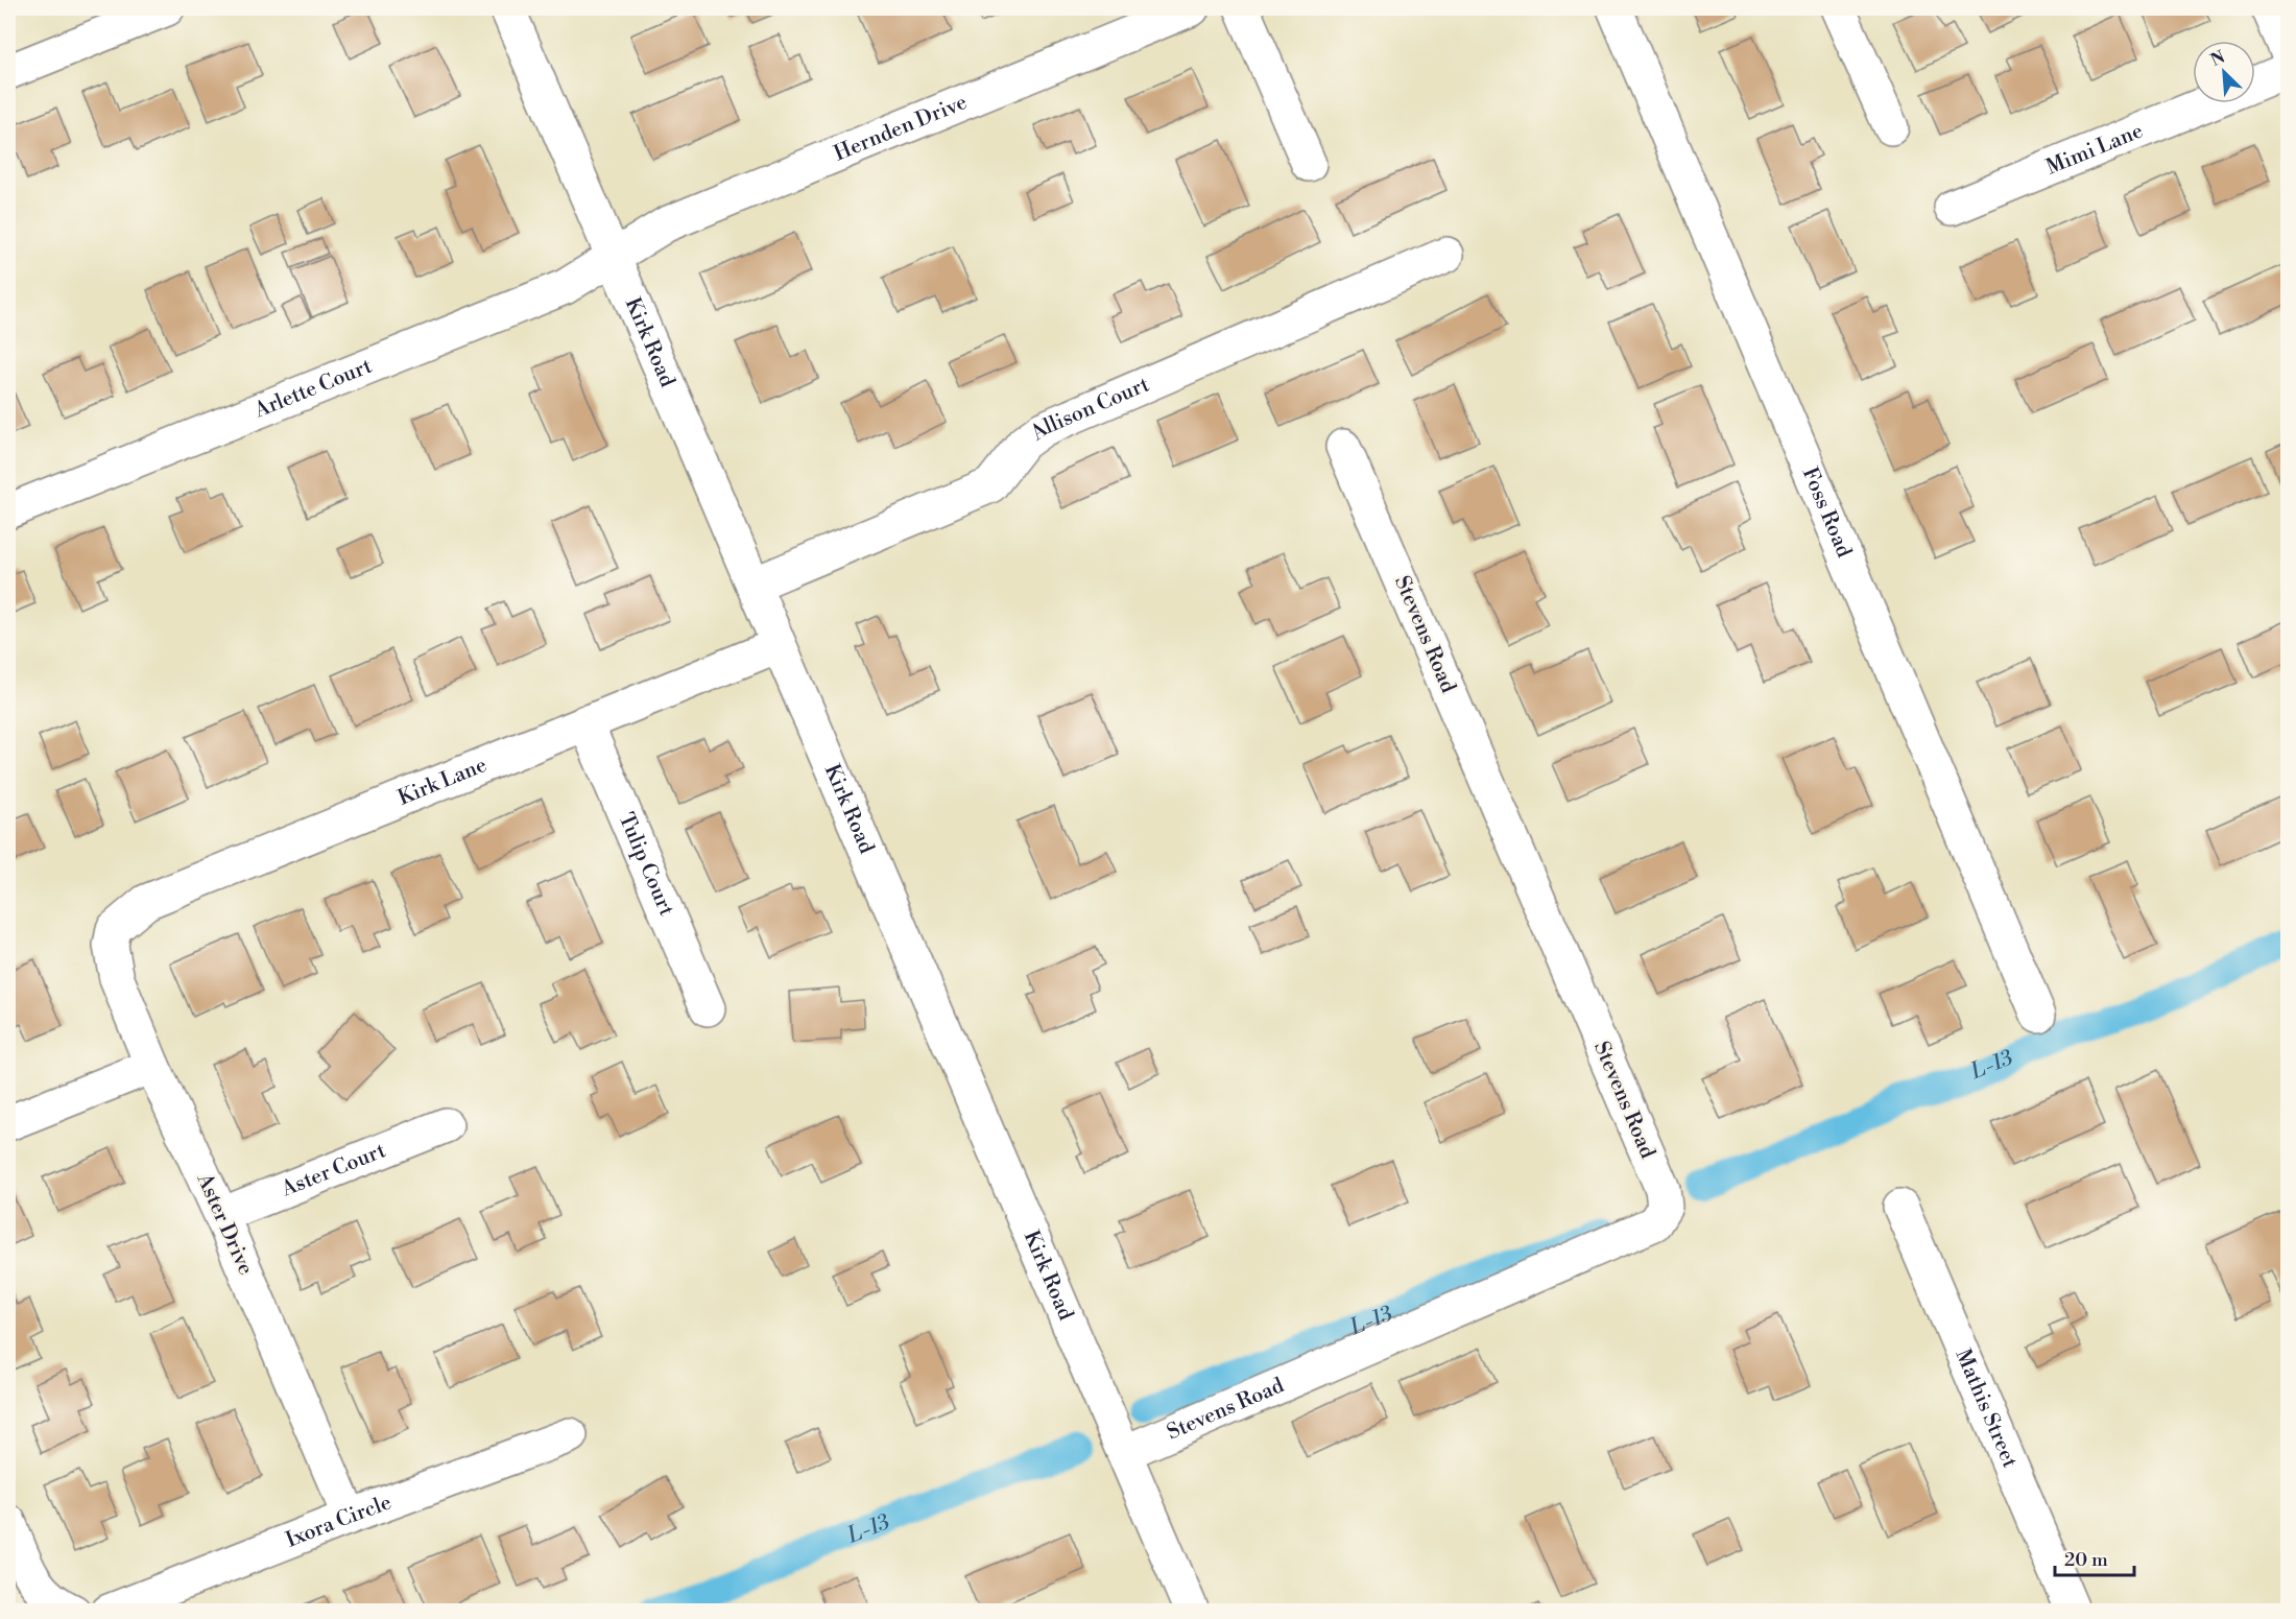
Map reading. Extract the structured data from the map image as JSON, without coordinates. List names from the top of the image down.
{
  "streets": {
    "street": [
      "Hernden Drive",
      "Mimi Lane",
      "Kirk Road",
      "Arlette Court",
      "Allison Court",
      "Foss Road",
      "Stevens Road",
      "Kirk Lane",
      "Tulip Court",
      "Aster Court",
      "Aster Drive",
      "Mathis Street",
      "Ixora Circle"
    ]
  },
  "crossings": [
    ["Hernden Drive", "Kirk Road"],
    ["Hernden Drive", "Arlette Court"],
    ["Kirk Road", "Arlette Court"],
    ["Kirk Road", "Allison Court"],
    ["Kirk Road", "Stevens Road"],
    ["Kirk Road", "Kirk Lane"],
    ["Kirk Lane", "Tulip Court"],
    ["Kirk Lane", "Aster Drive"],
    ["Aster Court", "Aster Drive"],
    ["Aster Drive", "Ixora Circle"]
  ],
  "water": ["L-13"],
  "scale_bar": "20 m",
  "north": "top left"
}
